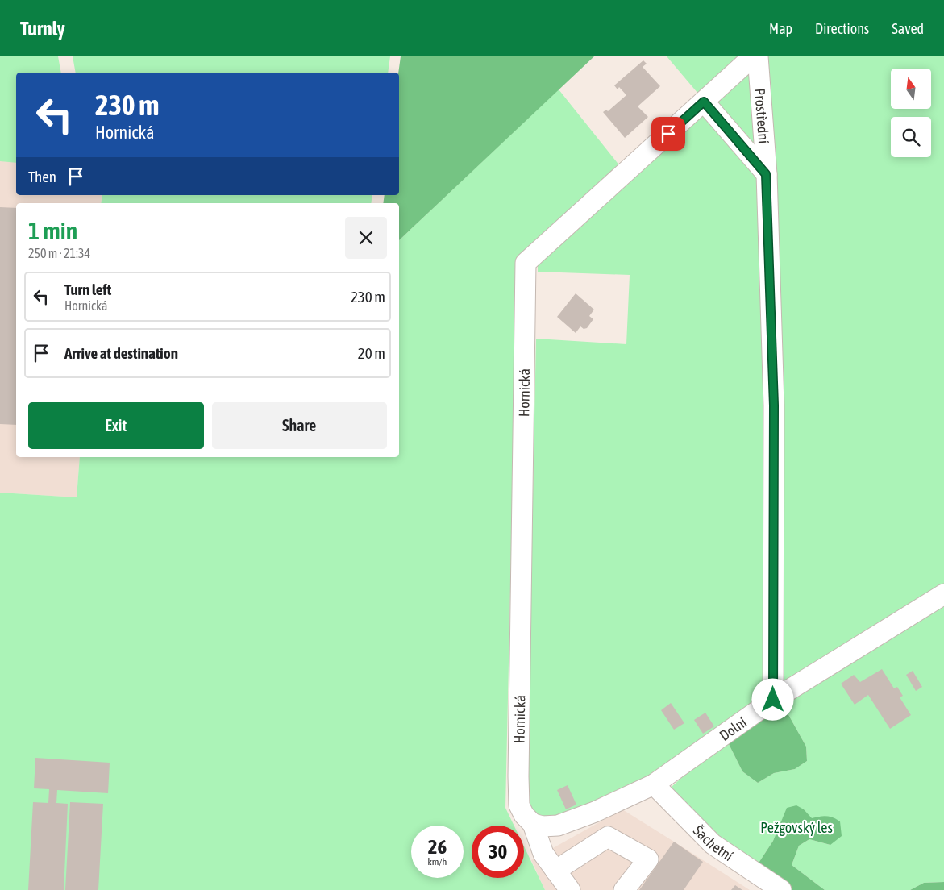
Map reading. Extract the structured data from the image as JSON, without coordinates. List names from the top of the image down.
{
  "streets": {
    "street": [
      "Prostřední",
      "Hornická",
      "Dolní",
      "Šachetní"
    ]
  },
  "crossings": [
    ["Prostřední", "Hornická"],
    ["Prostřední", "Dolní"],
    ["Hornická", "Dolní"],
    ["Dolní", "Šachetní"]
  ],
  "parks": ["Pežgovský les"],
  "north": "top",
  "page": {
    "header": "Turnly",
    "nav": ["Map", "Directions", "Saved"],
    "turn": ["230 m", "Hornická"],
    "then": "Then",
    "heading": ["1 min", "250 m · 21:34"],
    "list": [
      {
        "name": "Turn left",
        "note": "Hornická",
        "value": "230 m"
      },
      {
        "name": "Arrive at destination",
        "value": "20 m"
      }
    ],
    "buttons": ["Exit", "Share"],
    "speed": "26 km/h",
    "limit": "30"
  }
}
